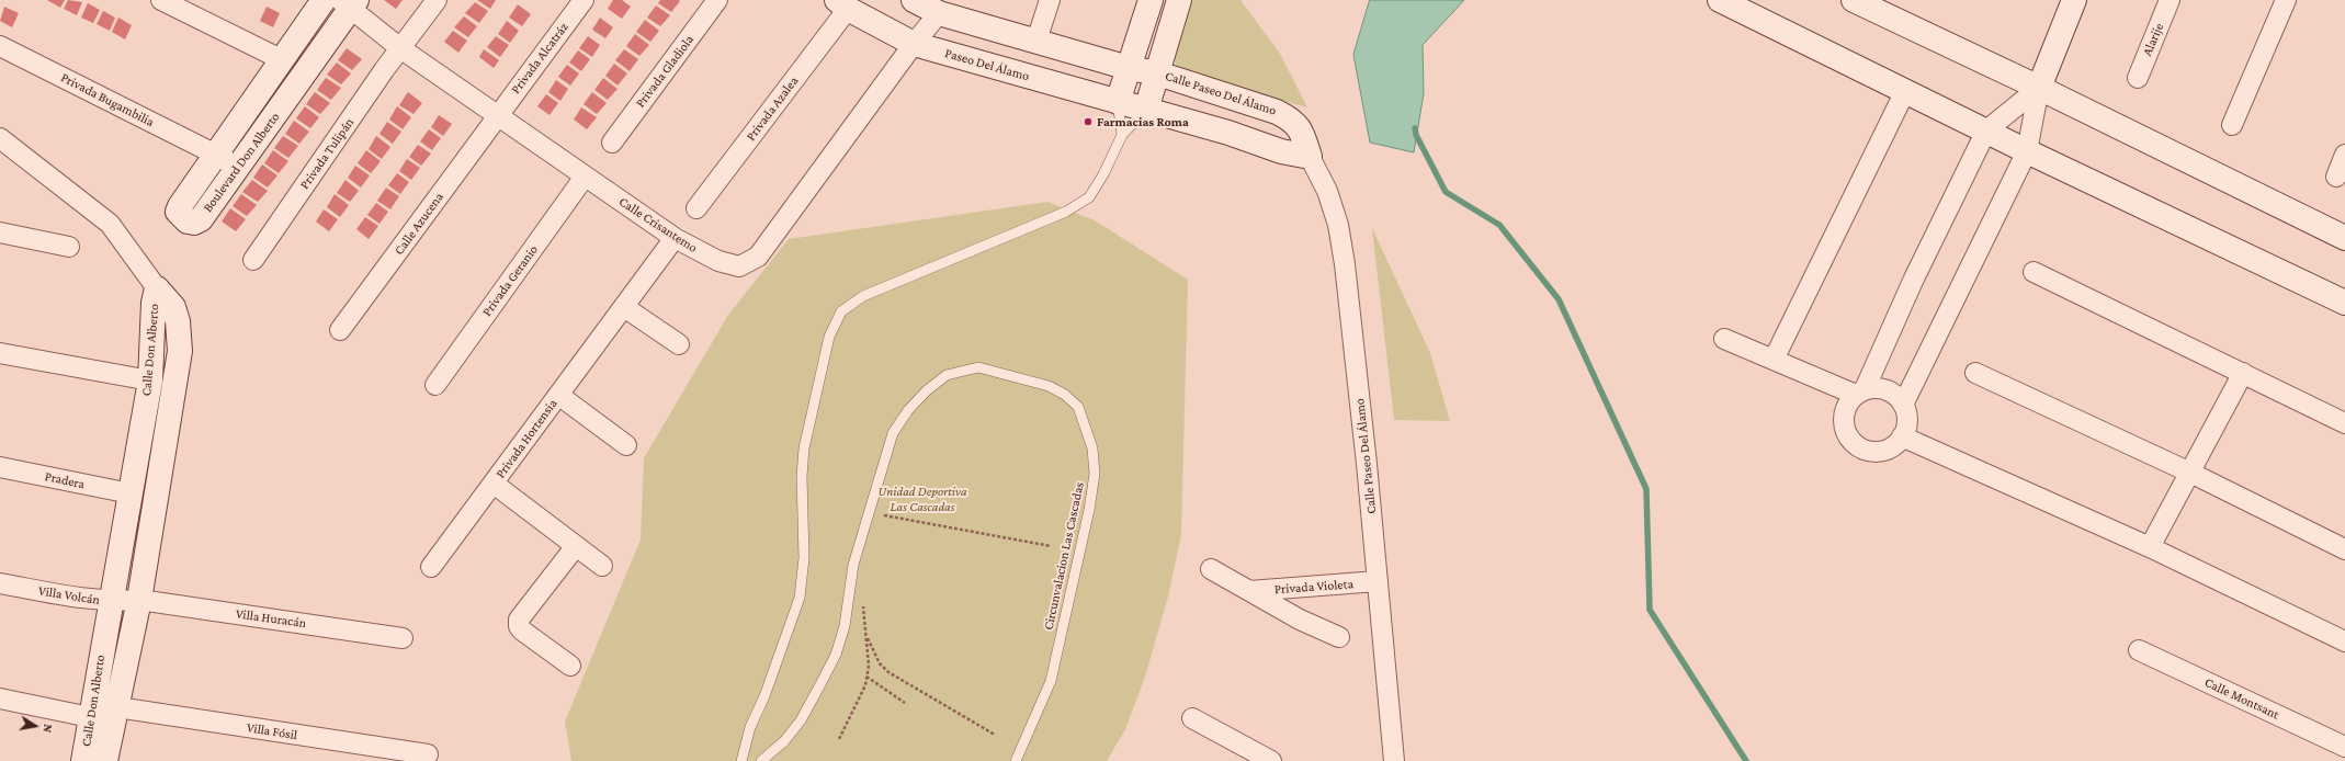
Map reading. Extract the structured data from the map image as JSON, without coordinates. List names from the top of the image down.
{
  "streets": {
    "street": [
      "Alarije",
      "Privada Alcatráz",
      "Paseo Del Álamo",
      "Privada Gladiola",
      "Calle Paseo Del Álamo",
      "Privada Bugambilia",
      "Privada Azalea",
      "Privada Tulipán",
      "Boulevard Don Alberto",
      "Calle Azucena",
      "Calle Crisantemo",
      "Privada Geranio",
      "Calle Don Alberto",
      "Privada Hortensia",
      "Pradera",
      "Privada Violeta",
      "Villa Volcán",
      "Villa Huracán",
      "Calle Montsant",
      "Villa Fósil"
    ],
    "lane": ["Circunvalacion Las Cascadas"]
  },
  "crossings": [
    ["Privada Alcatráz", "Calle Azucena"],
    ["Privada Alcatráz", "Calle Crisantemo"],
    ["Paseo Del Álamo", "Privada Azalea"],
    ["Paseo Del Álamo", "Calle Crisantemo"],
    ["Calle Paseo Del Álamo", "Privada Violeta"],
    ["Privada Bugambilia", "Boulevard Don Alberto"],
    ["Privada Tulipán", "Calle Crisantemo"],
    ["Boulevard Don Alberto", "Calle Crisantemo"],
    ["Calle Azucena", "Calle Crisantemo"],
    ["Calle Crisantemo", "Privada Geranio"],
    ["Calle Crisantemo", "Privada Hortensia"],
    ["Calle Don Alberto", "Pradera"],
    ["Calle Don Alberto", "Villa Volcán"],
    ["Calle Don Alberto", "Villa Huracán"],
    ["Calle Don Alberto", "Villa Fósil"],
    ["Villa Volcán", "Villa Huracán"]
  ],
  "parks": ["Unidad Deportiva Las Cascadas"],
  "places": ["Farmacias Roma"],
  "north": "right"
}
